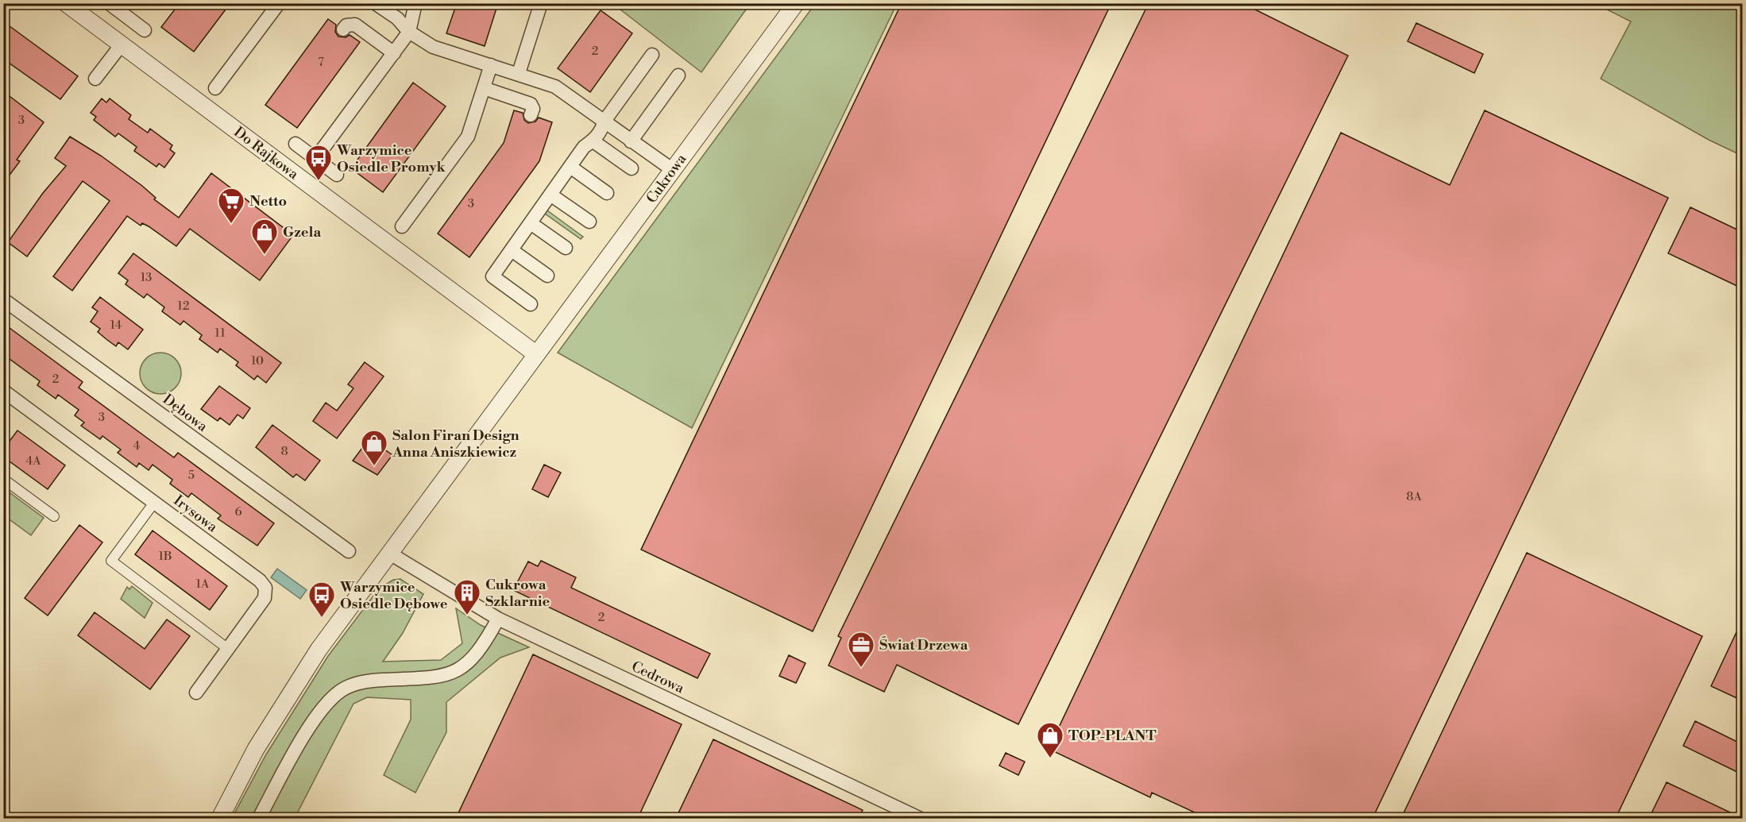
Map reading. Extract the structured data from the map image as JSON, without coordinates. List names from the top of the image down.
{
  "streets": {
    "street": [
      "Do Rajkowa",
      "Cukrowa",
      "Dębowa",
      "Irysowa",
      "Cedrowa"
    ]
  },
  "crossings": [
    ["Do Rajkowa", "Cukrowa"],
    ["Cukrowa", "Cedrowa"]
  ],
  "places": {
    "bus stop": ["Warzymice Osiedle Promyk", "Warzymice Osiedle Dębowe"],
    "supermarket": ["Netto"],
    "shop": ["Gzela", "Salon Firan Design Anna Aniszkiewicz", "TOP-PLANT"],
    "building": ["Cukrowa Szklarnie"],
    "office": ["Świat Drzewa"]
  },
  "house_numbers": [
    "2",
    "7",
    "3",
    "3",
    "13",
    "12",
    "14",
    "11",
    "10",
    "2",
    "3",
    "4",
    "8",
    "4A",
    "5",
    "8A",
    "6",
    "1B",
    "1A",
    "2"
  ]
}
